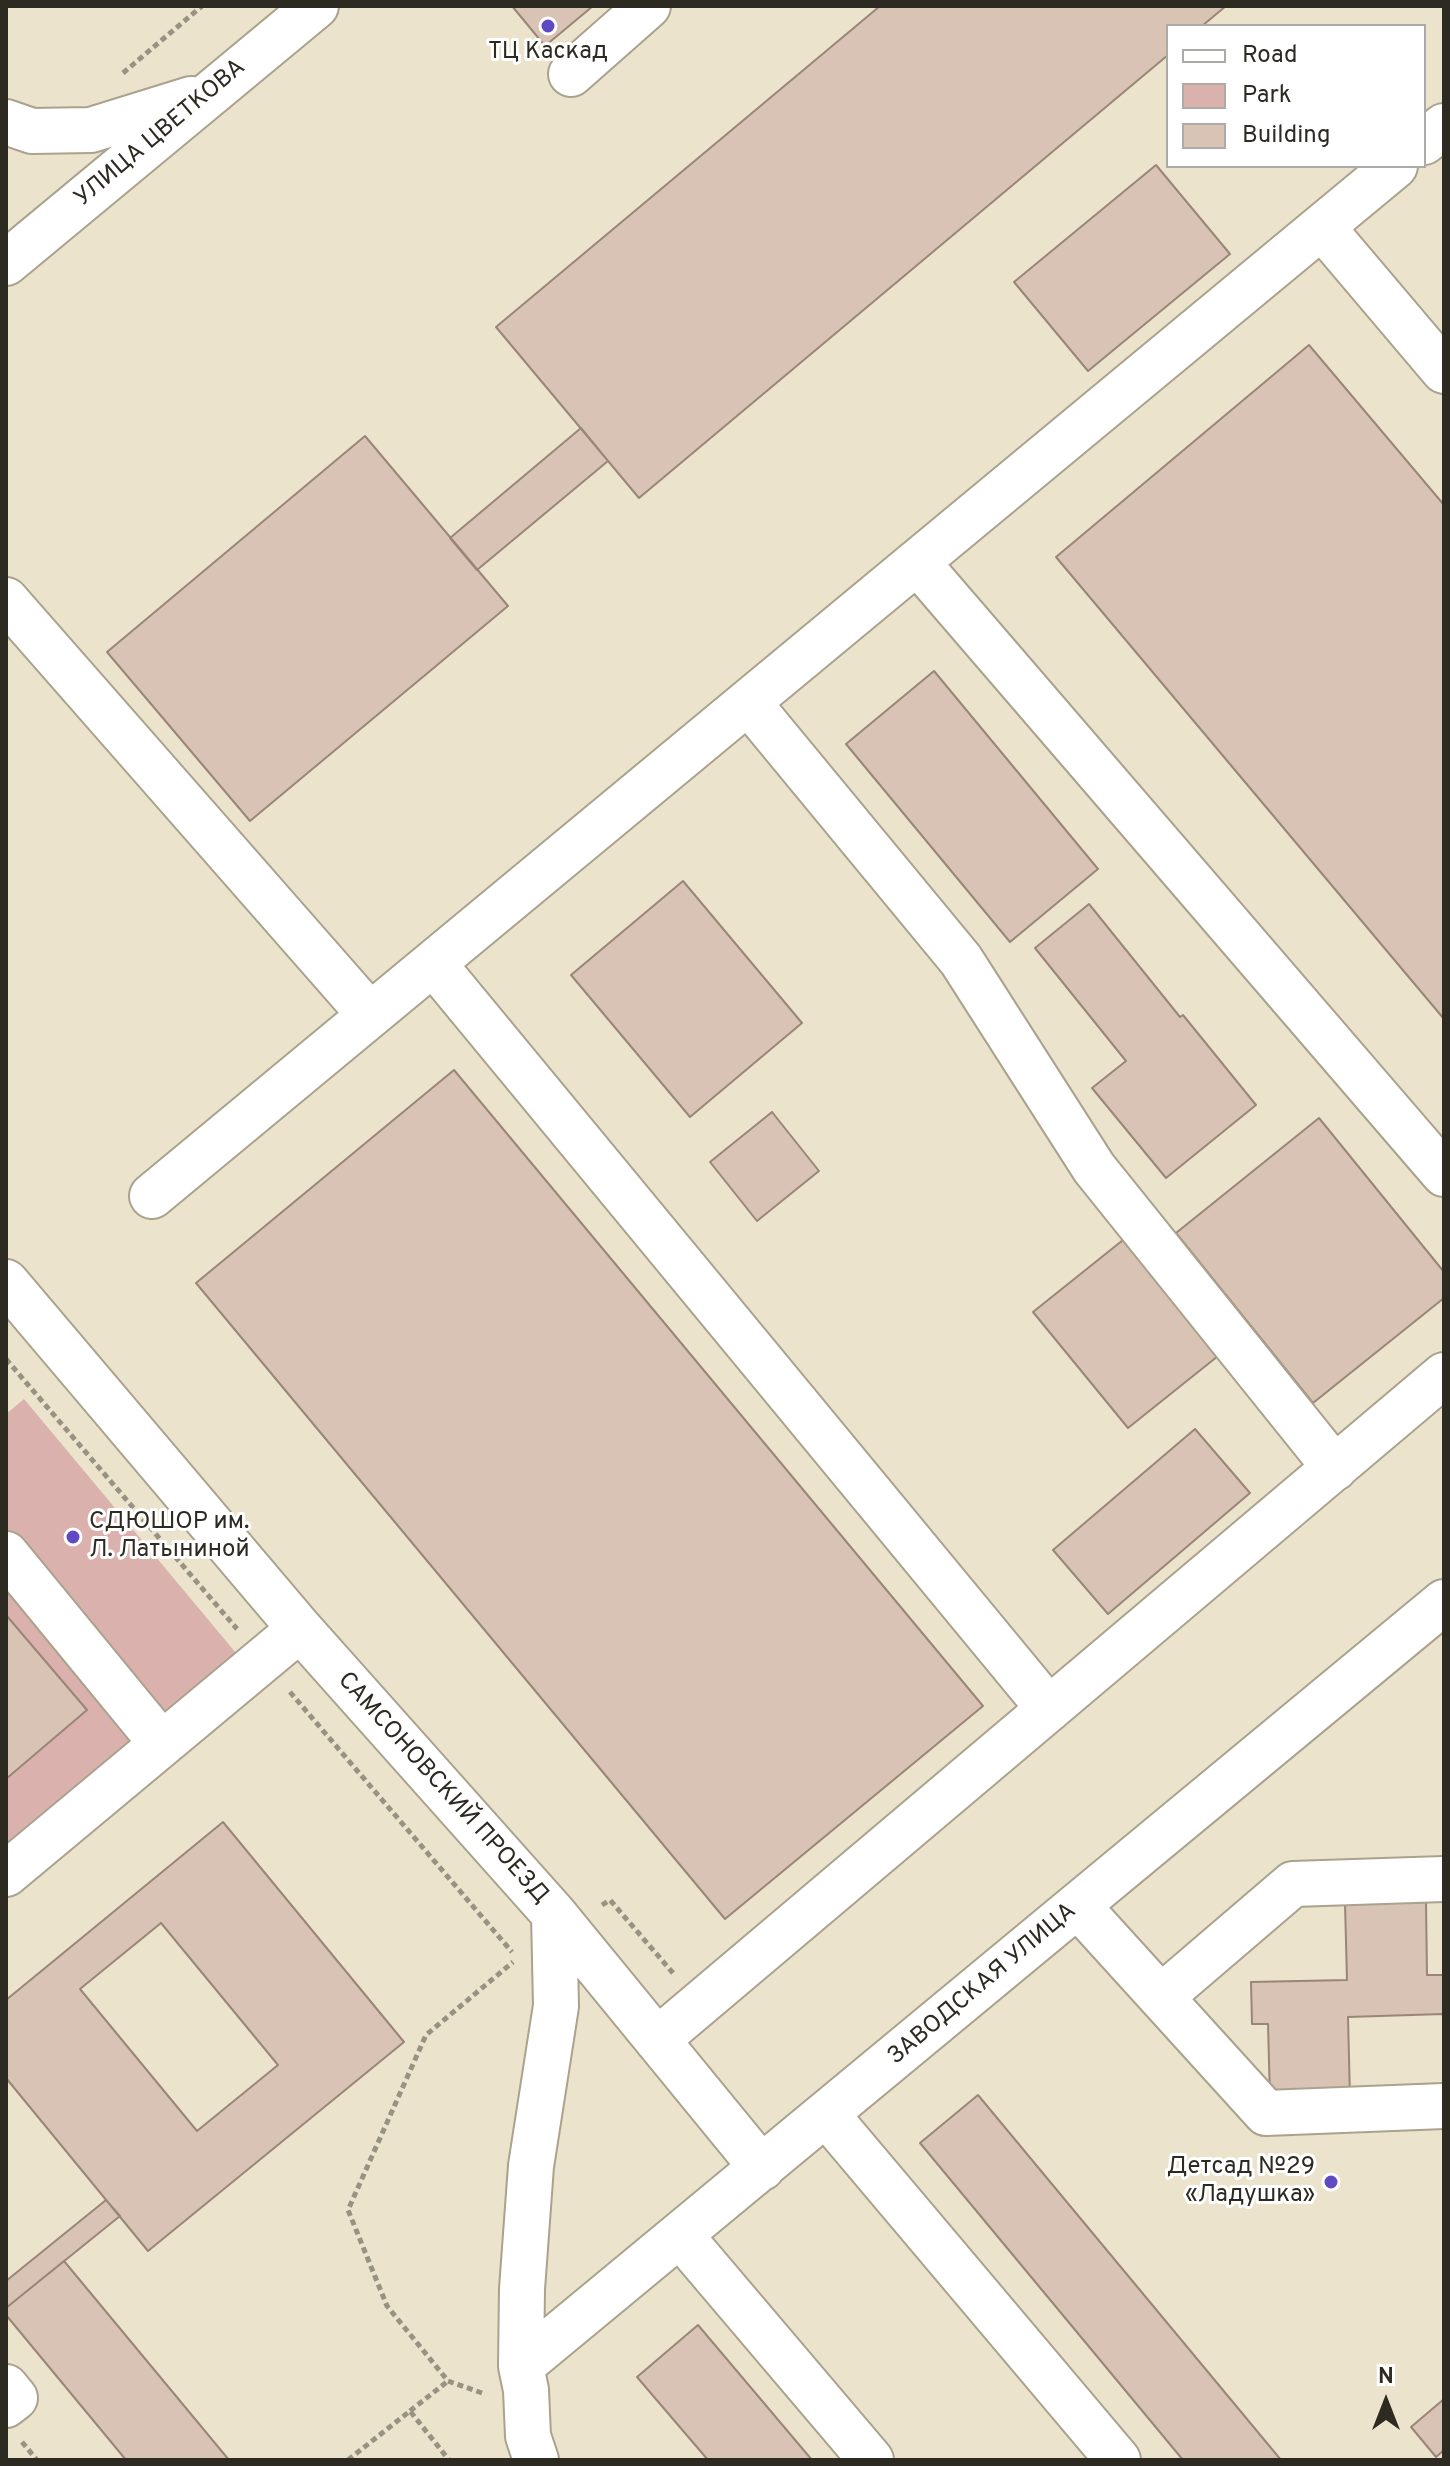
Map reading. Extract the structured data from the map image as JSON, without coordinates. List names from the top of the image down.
{
  "streets": {
    "street": ["УЛИЦА ЦВЕТКОВА", "САМСОНОВСКИЙ ПРОЕЗД", "ЗАВОДСКАЯ УЛИЦА"]
  },
  "crossings": [
    ["САМСОНОВСКИЙ ПРОЕЗД", "ЗАВОДСКАЯ УЛИЦА"]
  ],
  "places": ["ТЦ Каскад", "СДЮШОР им. Л. Латыниной", "Детсад №29 «Ладушка»"],
  "legend": ["Road", "Park", "Building"],
  "north": "top"
}
